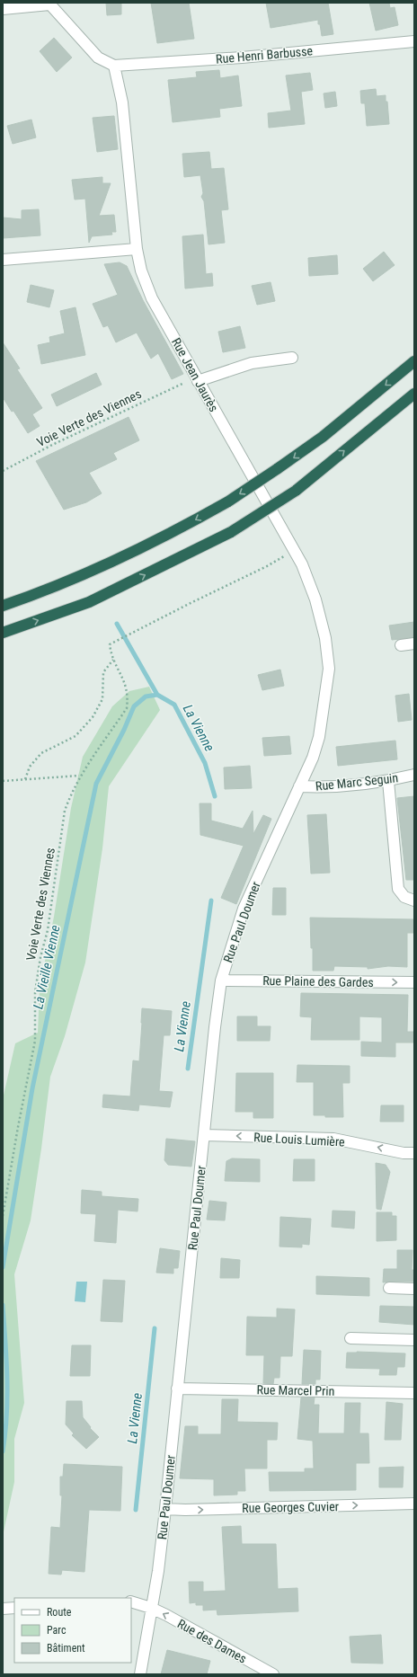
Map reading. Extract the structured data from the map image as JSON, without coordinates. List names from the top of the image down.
{
  "streets": {
    "street": [
      "Rue Henri Barbusse",
      "Rue Jean Jaurès",
      "Rue Marc Seguin",
      "Rue Paul Doumer",
      "Rue Plaine des Gardes",
      "Rue Louis Lumière",
      "Rue Marcel Prin",
      "Rue Georges Cuvier",
      "Rue des Dames"
    ],
    "path": ["Voie Verte des Viennes"]
  },
  "crossings": [
    ["Rue Henri Barbusse", "Rue Jean Jaurès"],
    ["Rue Jean Jaurès", "Voie Verte des Viennes"],
    ["Rue Jean Jaurès", "Rue Paul Doumer"],
    ["Rue Marc Seguin", "Rue Paul Doumer"],
    ["Rue Paul Doumer", "Rue Plaine des Gardes"],
    ["Rue Paul Doumer", "Rue Louis Lumière"],
    ["Rue Paul Doumer", "Rue Marcel Prin"],
    ["Rue Paul Doumer", "Rue Georges Cuvier"],
    ["Rue Paul Doumer", "Rue des Dames"]
  ],
  "one_way": [
    "Rue Plaine des Gardes",
    "Rue Louis Lumière",
    "Rue Georges Cuvier",
    "Rue des Dames"
  ],
  "water": ["La Vienne", "La Vieille Vienne"],
  "legend": ["Route", "Parc", "Bâtiment"]
}
